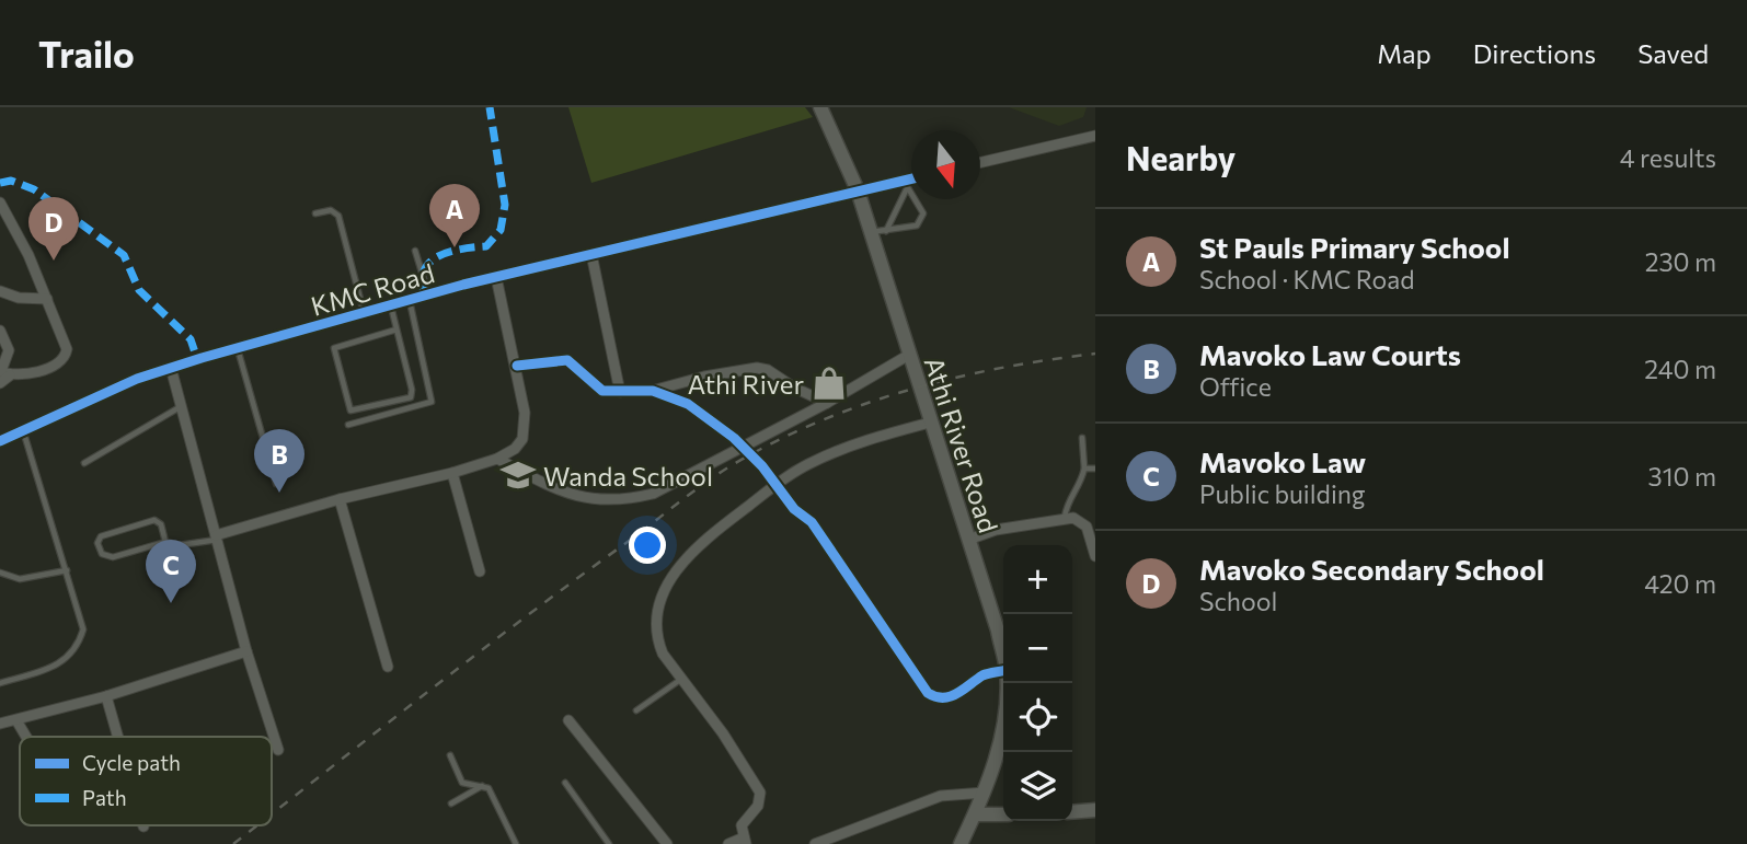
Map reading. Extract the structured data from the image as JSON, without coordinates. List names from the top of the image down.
{
  "streets": {
    "main road": ["Athi River Road"],
    "street": ["KMC Road"]
  },
  "crossings": [
    ["KMC Road", "Athi River Road"]
  ],
  "places": {
    "shop": ["Athi River"],
    "school or university": ["Wanda School"]
  },
  "legend": ["Cycle path", "Path"],
  "north": "bottom",
  "page": {
    "header": "Trailo",
    "nav": ["Map", "Directions", "Saved"],
    "heading": ["Nearby", "4 results"],
    "pins": [
      "A",
      "D",
      "B",
      "C"
    ],
    "list": [
      {
        "mark": "A",
        "name": "St Pauls Primary School",
        "note": "School · KMC Road",
        "value": "230 m"
      },
      {
        "mark": "B",
        "name": "Mavoko Law Courts",
        "note": "Office",
        "value": "240 m"
      },
      {
        "mark": "C",
        "name": "Mavoko Law",
        "note": "Public building",
        "value": "310 m"
      },
      {
        "mark": "D",
        "name": "Mavoko Secondary School",
        "note": "School",
        "value": "420 m"
      }
    ],
    "map_buttons": ["+", "−"]
  }
}
